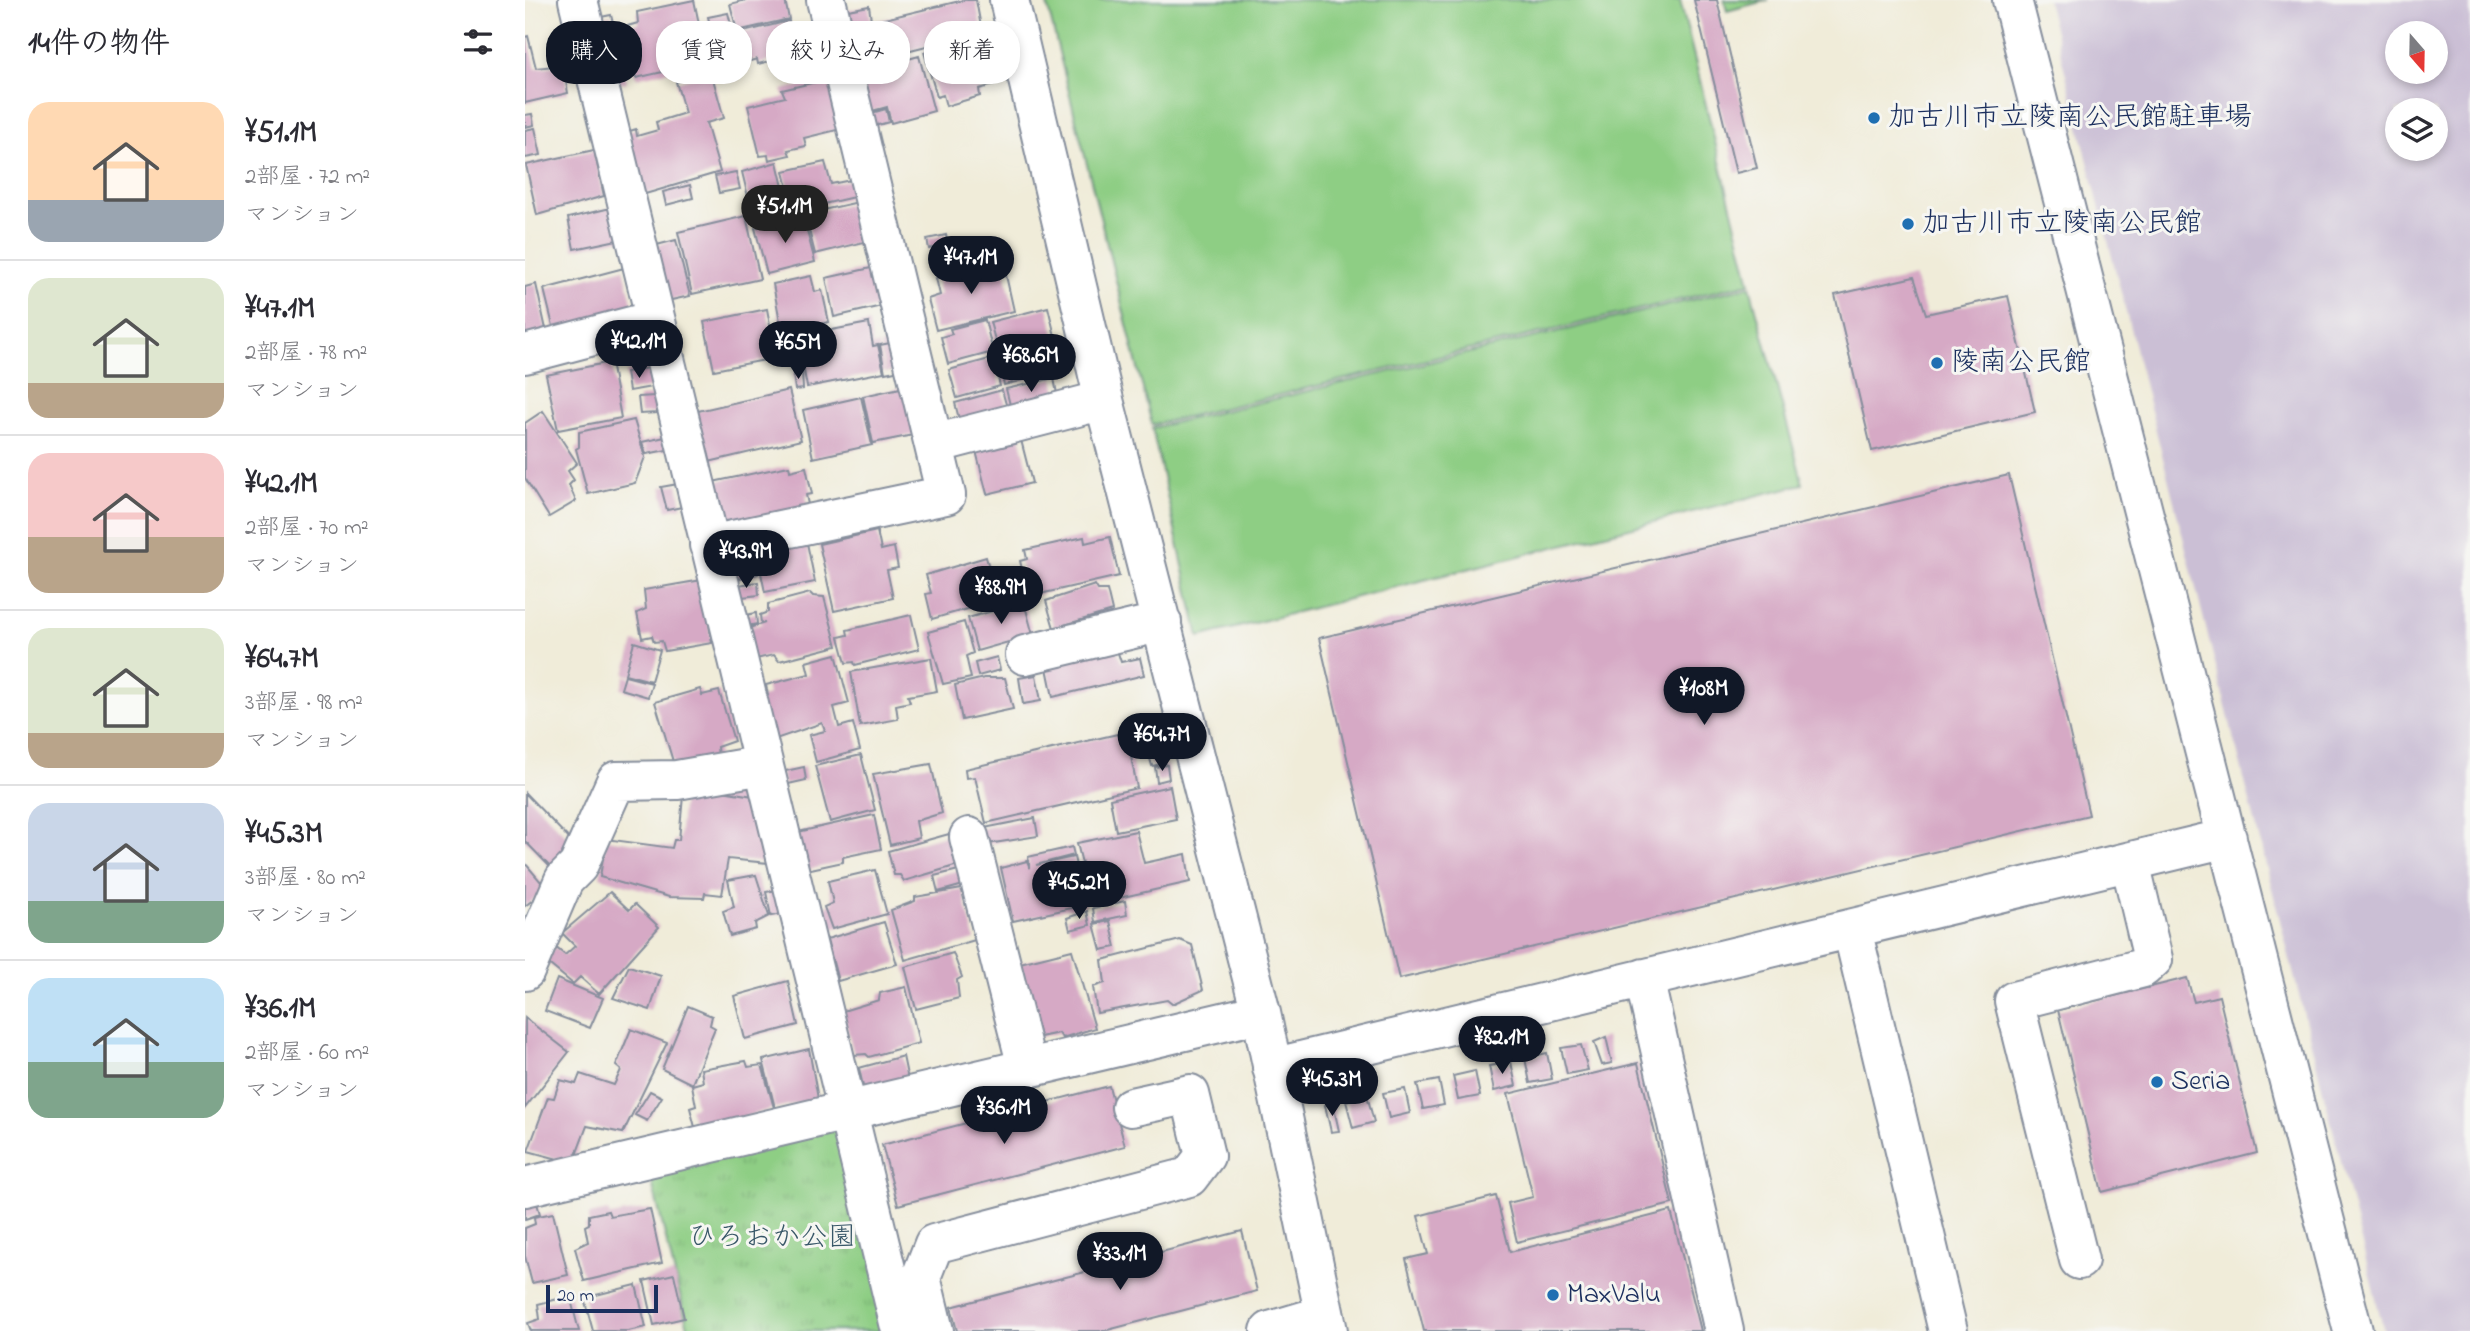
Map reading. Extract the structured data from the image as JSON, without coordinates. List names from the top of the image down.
{
  "parks": ["ひろおか公園"],
  "places": [
    "加古川市立陵南公民館駐車場",
    "加古川市立陵南公民館",
    "陵南公民館",
    "Seria",
    "MaxValu"
  ],
  "scale_bar": "20 m",
  "north": "bottom",
  "page": {
    "heading": "14件の物件",
    "chip": [
      "購入",
      "賃貸",
      "絞り込み",
      "新着"
    ],
    "list": [
      {
        "name": "¥51.1M",
        "note": "2部屋 · 72 m² · マンション"
      },
      {
        "name": "¥47.1M",
        "note": "2部屋 · 78 m² · マンション"
      },
      {
        "name": "¥42.1M",
        "note": "2部屋 · 70 m² · マンション"
      },
      {
        "name": "¥64.7M",
        "note": "3部屋 · 98 m² · マンション"
      },
      {
        "name": "¥45.3M",
        "note": "3部屋 · 80 m² · マンション"
      },
      {
        "name": "¥36.1M",
        "note": "2部屋 · 60 m² · マンション"
      }
    ],
    "price": [
      "¥51.1M",
      "¥47.1M",
      "¥42.1M",
      "¥65M",
      "¥68.6M",
      "¥43.9M",
      "¥88.9M",
      "¥108M",
      "¥64.7M",
      "¥45.2M",
      "¥82.1M",
      "¥45.3M",
      "¥36.1M",
      "¥33.1M"
    ],
    "scale": "20 m"
  }
}
